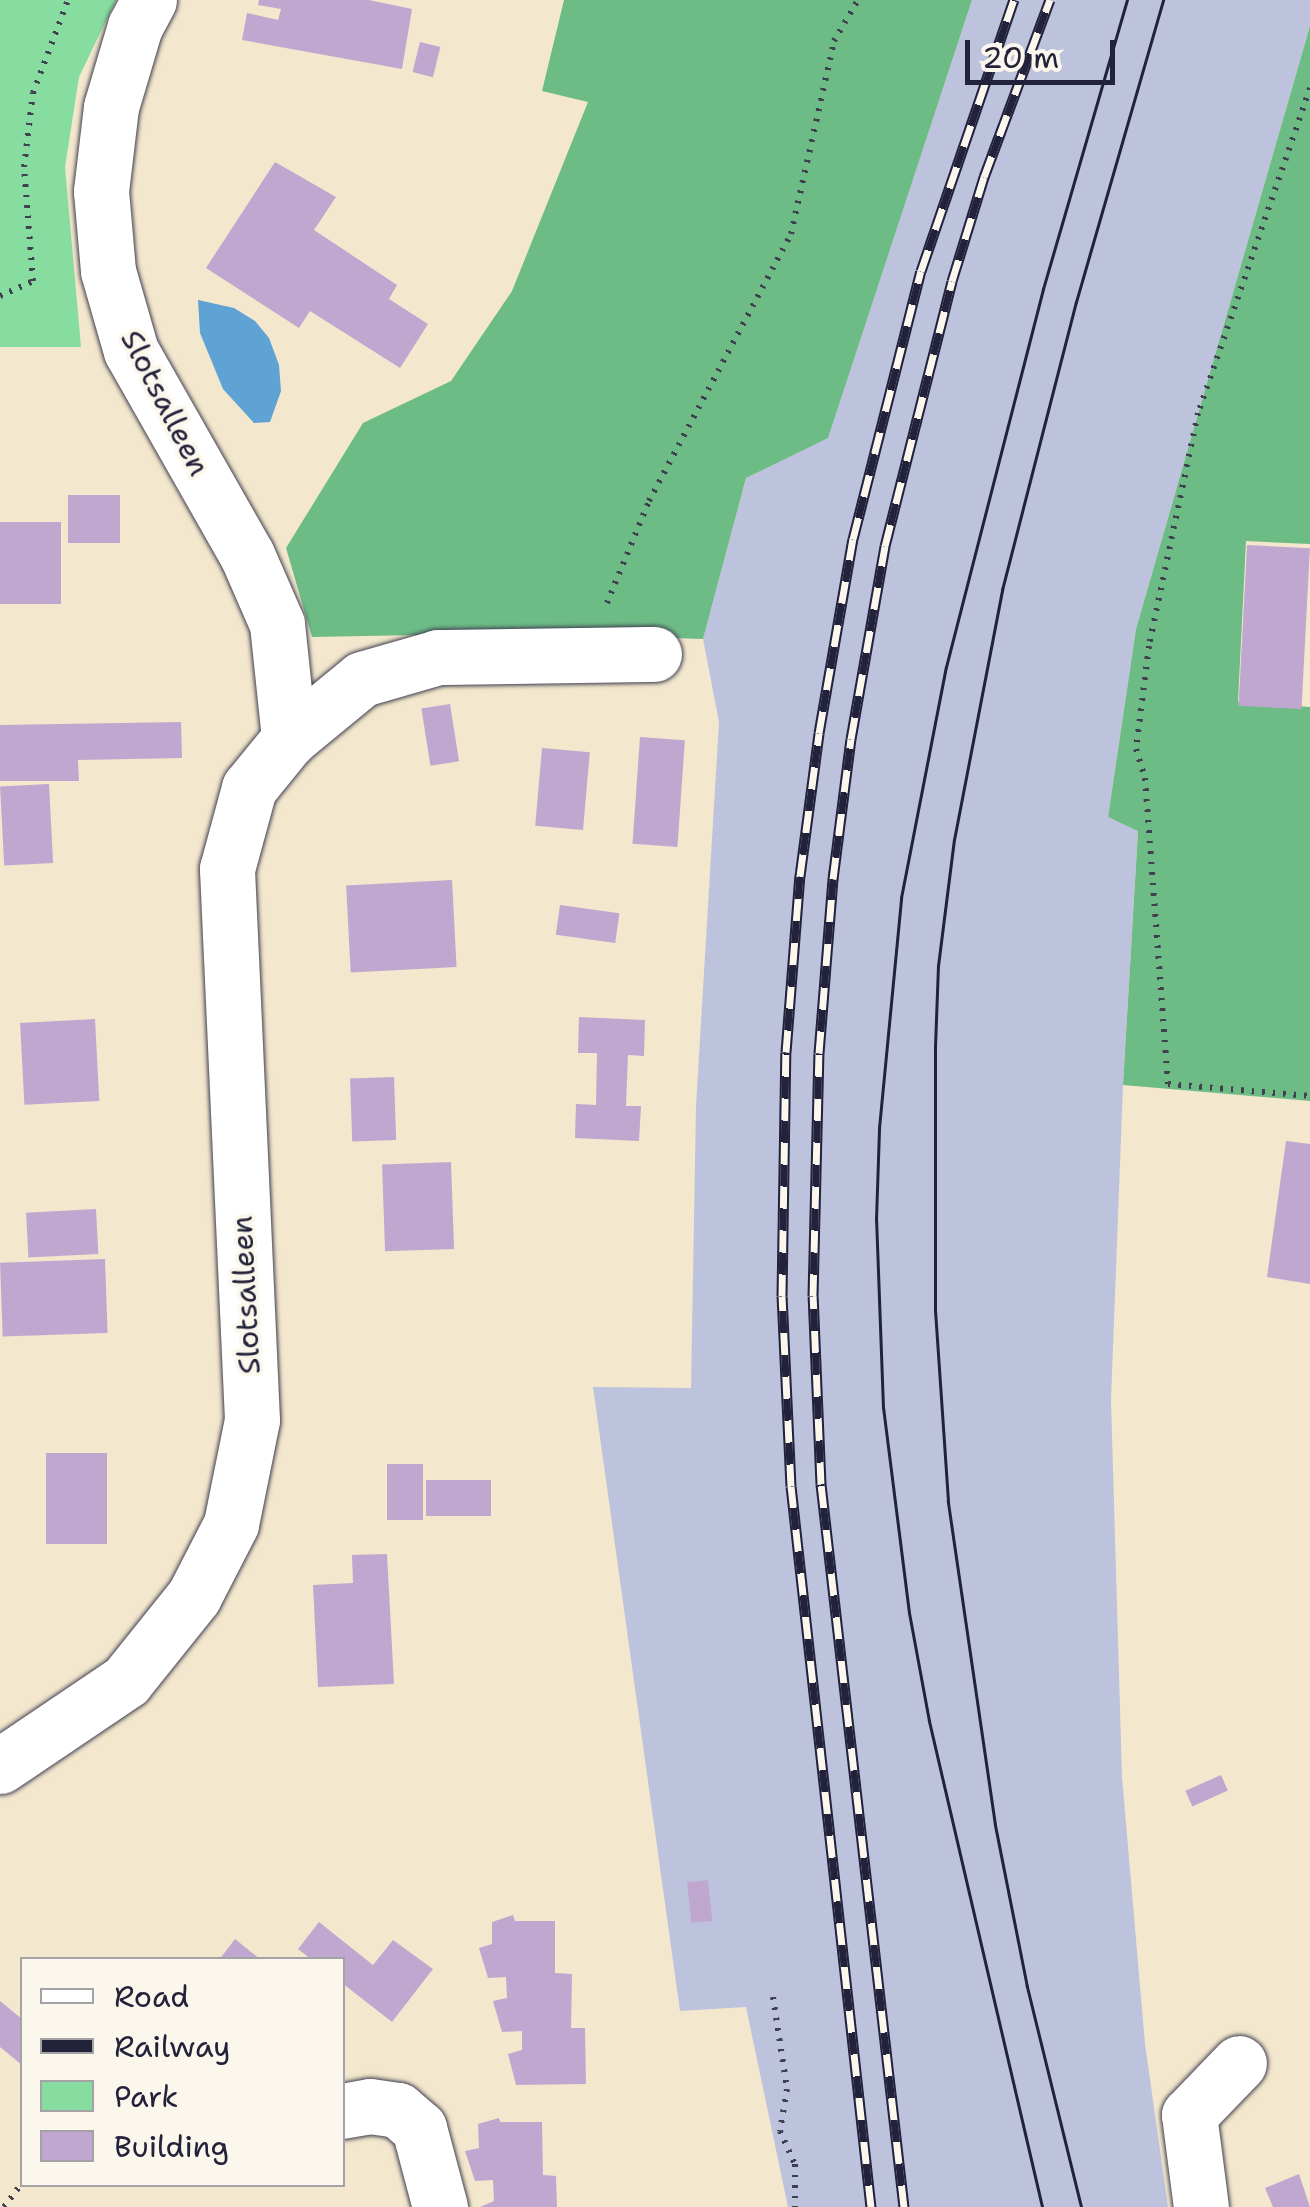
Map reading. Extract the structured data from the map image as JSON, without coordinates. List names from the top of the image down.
{
  "streets": {
    "street": ["Slotsalleen"]
  },
  "legend": [
    "Road",
    "Railway",
    "Park",
    "Building"
  ],
  "scale_bar": "20 m"
}
